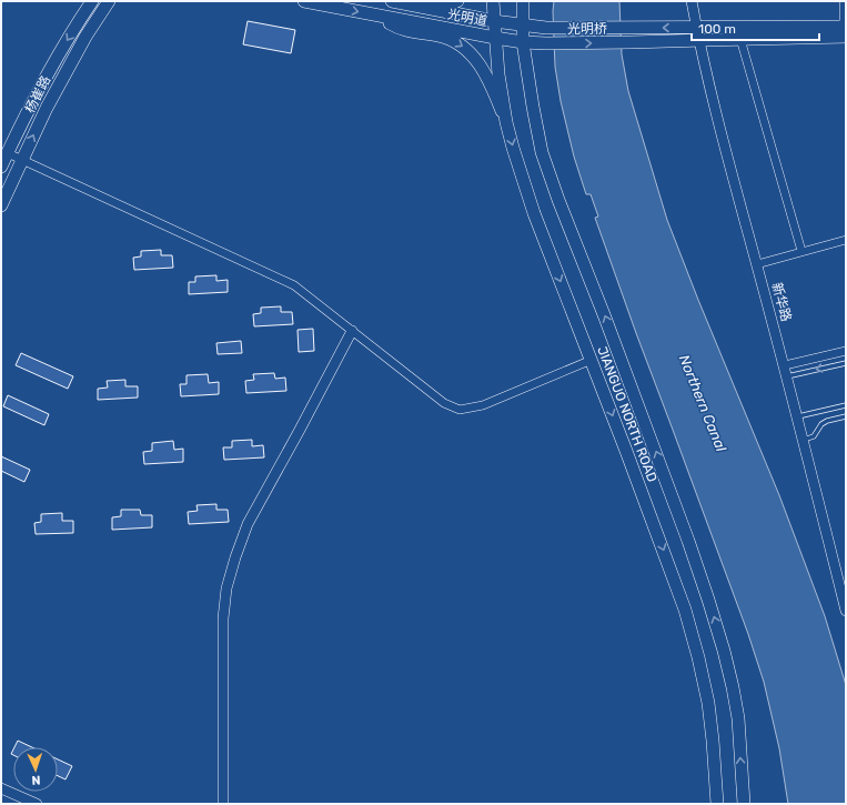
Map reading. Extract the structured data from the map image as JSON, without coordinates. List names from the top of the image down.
{
  "streets": {
    "main road": [
      "光明道",
      "光明桥",
      "杨崔路",
      "JIANGUO NORTH ROAD"
    ],
    "street": ["新华路"]
  },
  "crossings": [
    ["光明道", "光明桥"],
    ["光明道", "JIANGUO NORTH ROAD"],
    ["光明桥", "新华路"]
  ],
  "water": ["Northern Canal"],
  "scale_bar": "100 m",
  "north": "bottom"
}
